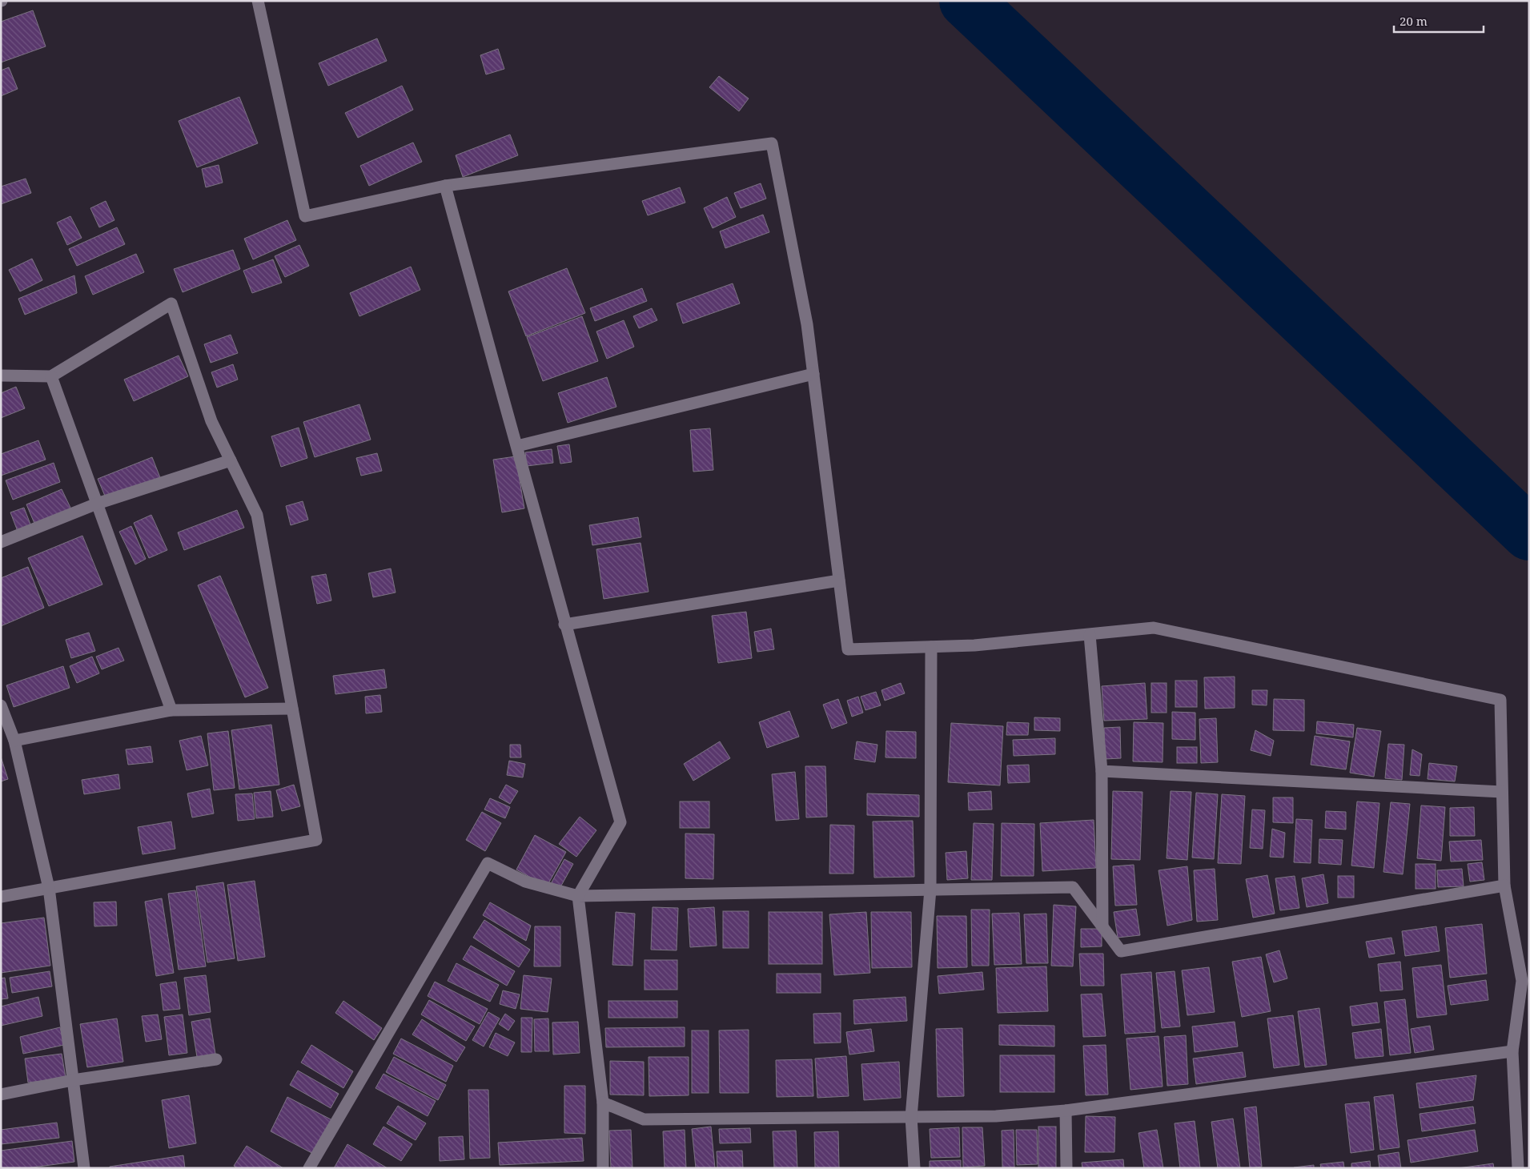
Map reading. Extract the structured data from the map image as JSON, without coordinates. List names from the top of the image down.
{
  "scale_bar": "20 m"
}
